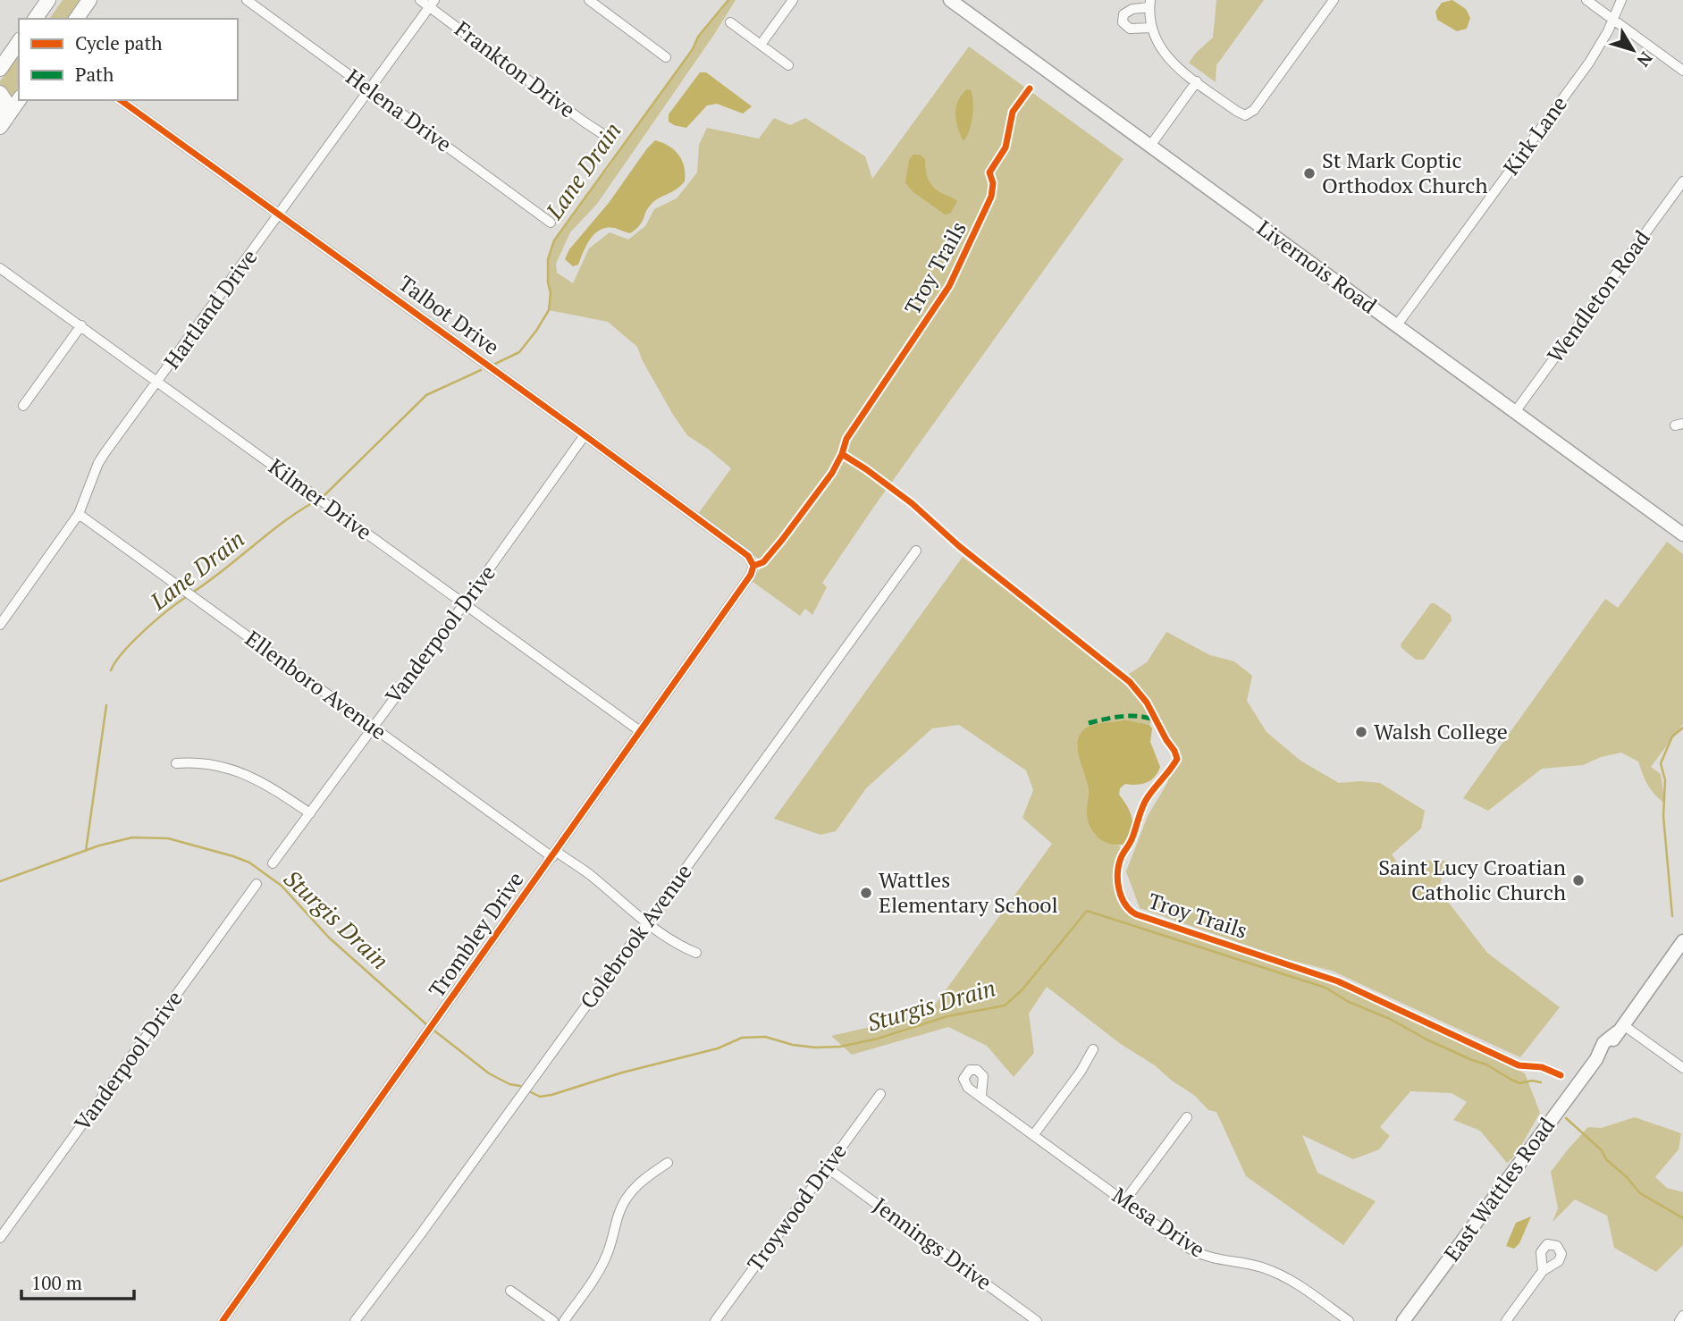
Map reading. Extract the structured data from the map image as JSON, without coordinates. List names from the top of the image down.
{
  "streets": {
    "main road": ["Livernois Road", "East Wattles Road"],
    "street": [
      "Frankton Drive",
      "Helena Drive",
      "Kirk Lane",
      "Wendleton Road",
      "Hartland Drive",
      "Talbot Drive",
      "Kilmer Drive",
      "Vanderpool Drive",
      "Ellenboro Avenue",
      "Trombley Drive",
      "Colebrook Avenue",
      "Troywood Drive",
      "Mesa Drive",
      "Jennings Drive"
    ],
    "cycle path": ["Troy Trails"]
  },
  "crossings": [
    ["Frankton Drive", "Hartland Drive"],
    ["Helena Drive", "Hartland Drive"],
    ["Kirk Lane", "Livernois Road"],
    ["Livernois Road", "Wendleton Road"],
    ["Hartland Drive", "Talbot Drive"],
    ["Hartland Drive", "Kilmer Drive"],
    ["Hartland Drive", "Ellenboro Avenue"],
    ["Talbot Drive", "Vanderpool Drive"],
    ["Talbot Drive", "Trombley Drive"],
    ["Kilmer Drive", "Vanderpool Drive"],
    ["Kilmer Drive", "Trombley Drive"],
    ["Vanderpool Drive", "Ellenboro Avenue"],
    ["Ellenboro Avenue", "Trombley Drive"],
    ["Ellenboro Avenue", "Colebrook Avenue"],
    ["Troywood Drive", "Jennings Drive"]
  ],
  "water": ["Lane Drain", "Sturgis Drain"],
  "places": [
    "St Mark Coptic Orthodox Church",
    "Walsh College",
    "Saint Lucy Croatian Catholic Church",
    "Wattles Elementary School"
  ],
  "legend": ["Cycle path", "Path"],
  "scale_bar": "100 m",
  "north": "bottom right"
}
